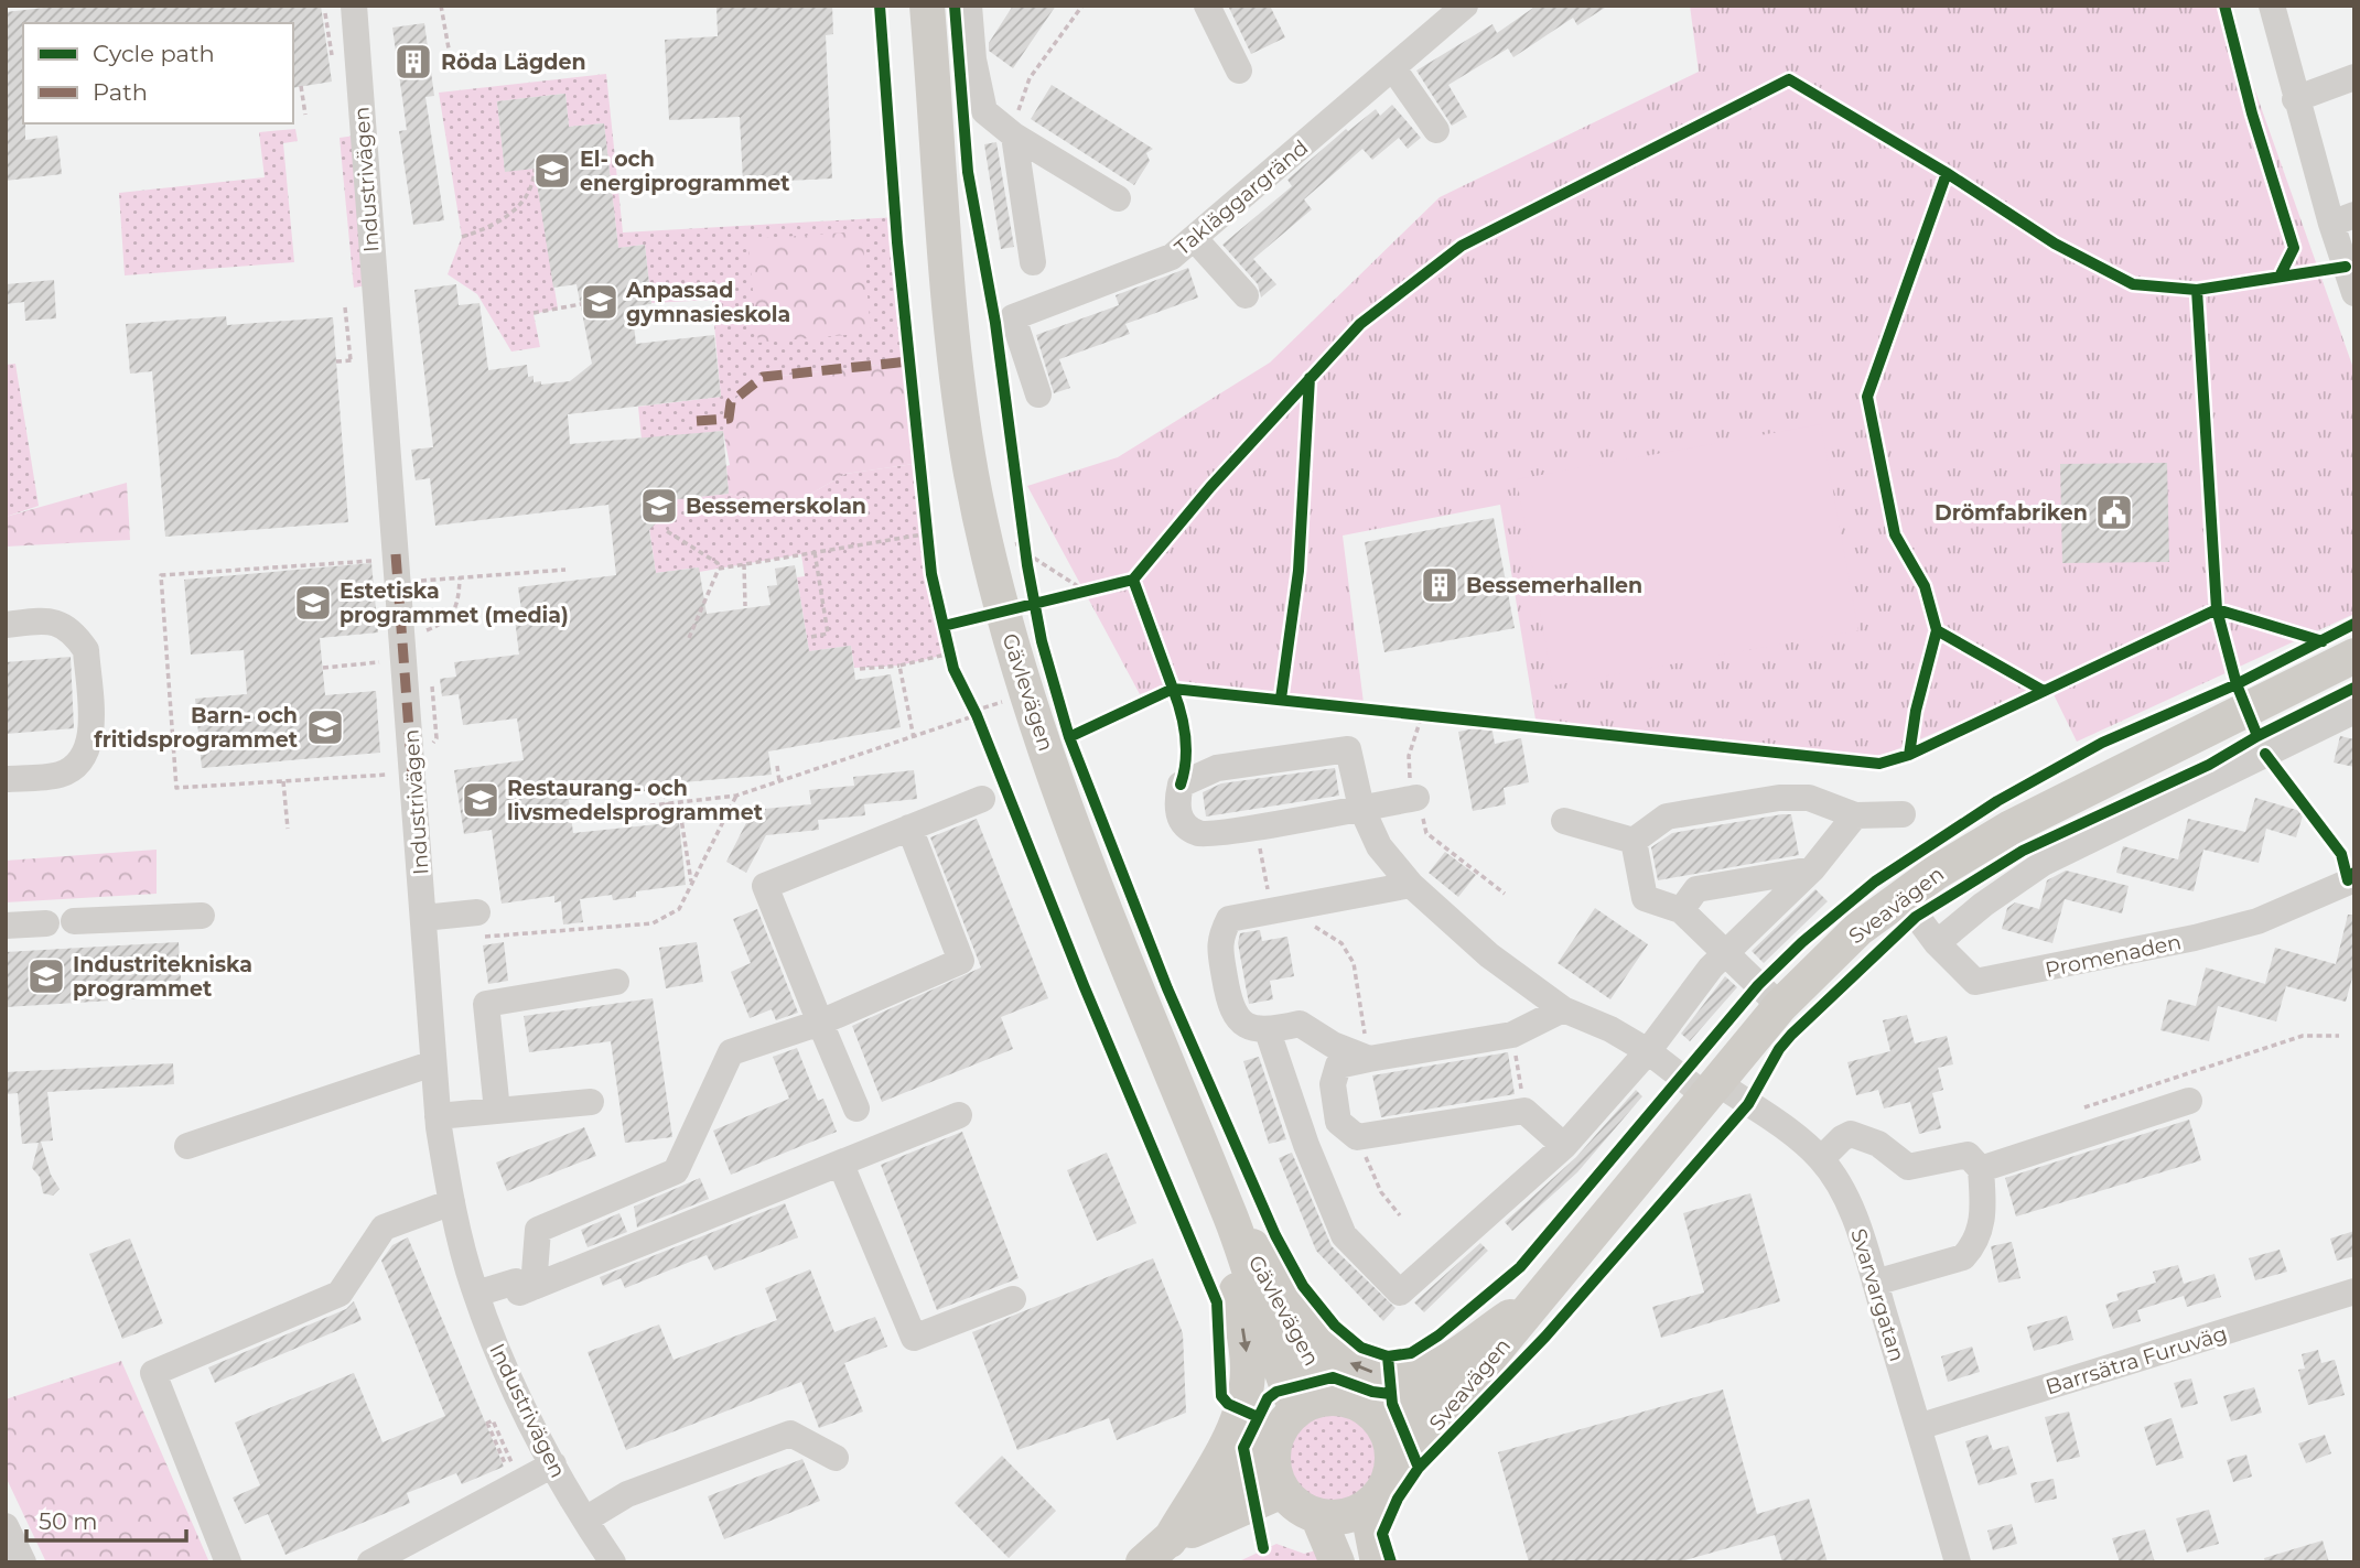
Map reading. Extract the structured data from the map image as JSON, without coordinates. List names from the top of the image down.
{
  "streets": {
    "main road": ["Gävlevägen", "Sveavägen"],
    "street": [
      "Industrivägen",
      "Takläggargränd",
      "Promenaden",
      "Svarvargatan",
      "Barrsätra Furuväg"
    ]
  },
  "crossings": [
    ["Gävlevägen", "Sveavägen"],
    ["Sveavägen", "Promenaden"],
    ["Sveavägen", "Svarvargatan"],
    ["Svarvargatan", "Barrsätra Furuväg"]
  ],
  "places": {
    "building": ["Röda Lägden", "Bessemerhallen"],
    "school or university": [
      "El- och energiprogrammet",
      "Anpassad gymnasieskola",
      "Bessemerskolan",
      "Estetiska programmet (media)",
      "Barn- och fritidsprogrammet",
      "Restaurang- och livsmedelsprogrammet",
      "Industritekniska programmet"
    ],
    "public building": ["Drömfabriken"]
  },
  "legend": ["Cycle path", "Path"],
  "scale_bar": "50 m"
}
